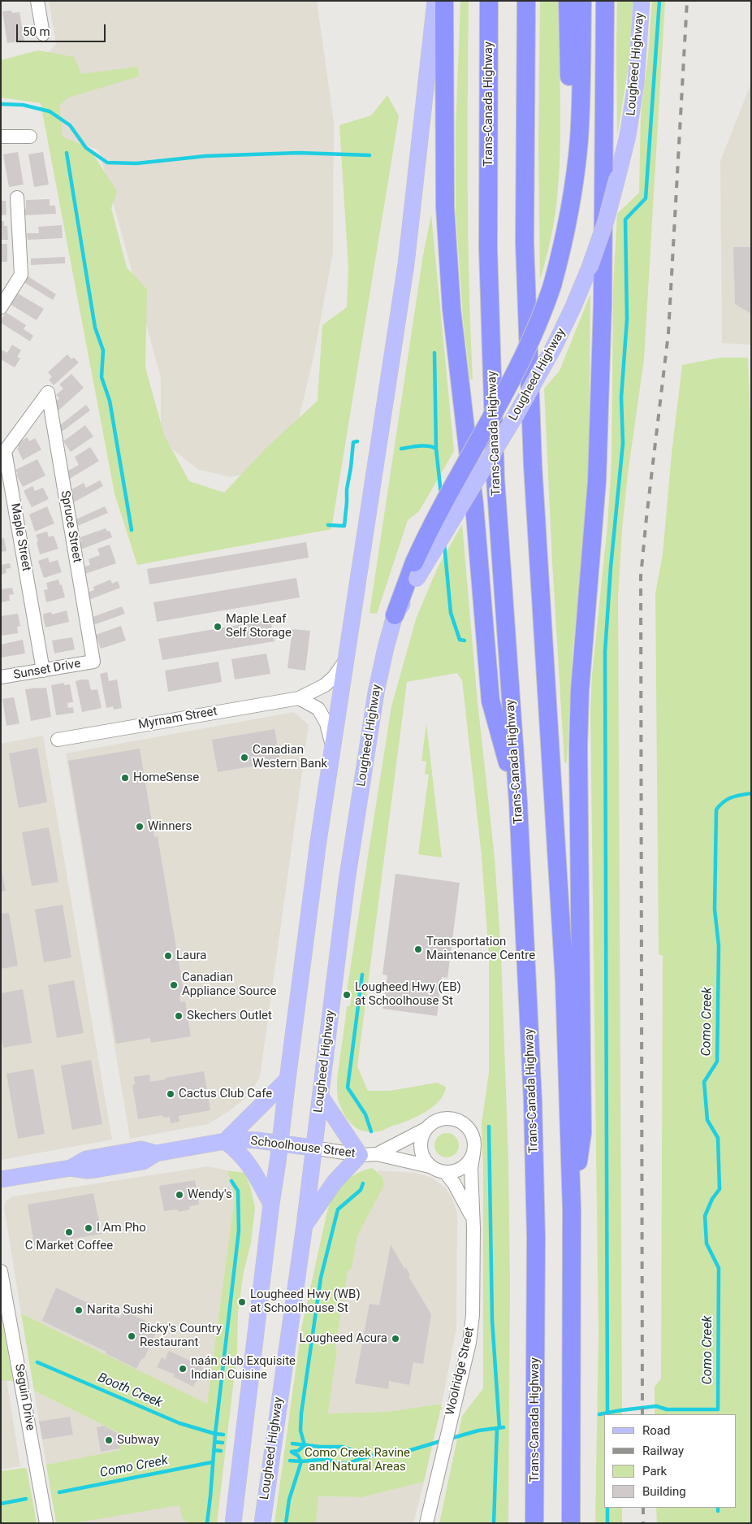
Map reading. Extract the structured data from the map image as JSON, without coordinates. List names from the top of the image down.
{
  "streets": {
    "highway": ["Trans-Canada Highway"],
    "main road": ["Lougheed Highway", "Schoolhouse Street"],
    "street": [
      "Spruce Street",
      "Maple Street",
      "Sunset Drive",
      "Myrnam Street",
      "Woolridge Street",
      "Seguin Drive"
    ]
  },
  "crossings": [
    ["Lougheed Highway", "Schoolhouse Street"],
    ["Spruce Street", "Maple Street"],
    ["Spruce Street", "Sunset Drive"],
    ["Maple Street", "Sunset Drive"],
    ["Schoolhouse Street", "Woolridge Street"]
  ],
  "water": ["Como Creek", "Booth Creek"],
  "parks": ["Como Creek Ravine and Natural Areas"],
  "places": [
    "Maple Leaf Self Storage",
    "Canadian Western Bank",
    "HomeSense",
    "Winners",
    "Transportation Maintenance Centre",
    "Laura",
    "Canadian Appliance Source",
    "Lougheed Hwy (EB) at Schoolhouse St",
    "Skechers Outlet",
    "Cactus Club Cafe",
    "Wendy's",
    "I Am Pho",
    "C Market Coffee",
    "Lougheed Hwy (WB) at Schoolhouse St",
    "Narita Sushi",
    "Ricky's Country Restaurant",
    "Lougheed Acura",
    "naán club Exquisite Indian Cuisine",
    "Subway"
  ],
  "legend": [
    "Road",
    "Railway",
    "Park",
    "Building"
  ],
  "scale_bar": "50 m"
}
